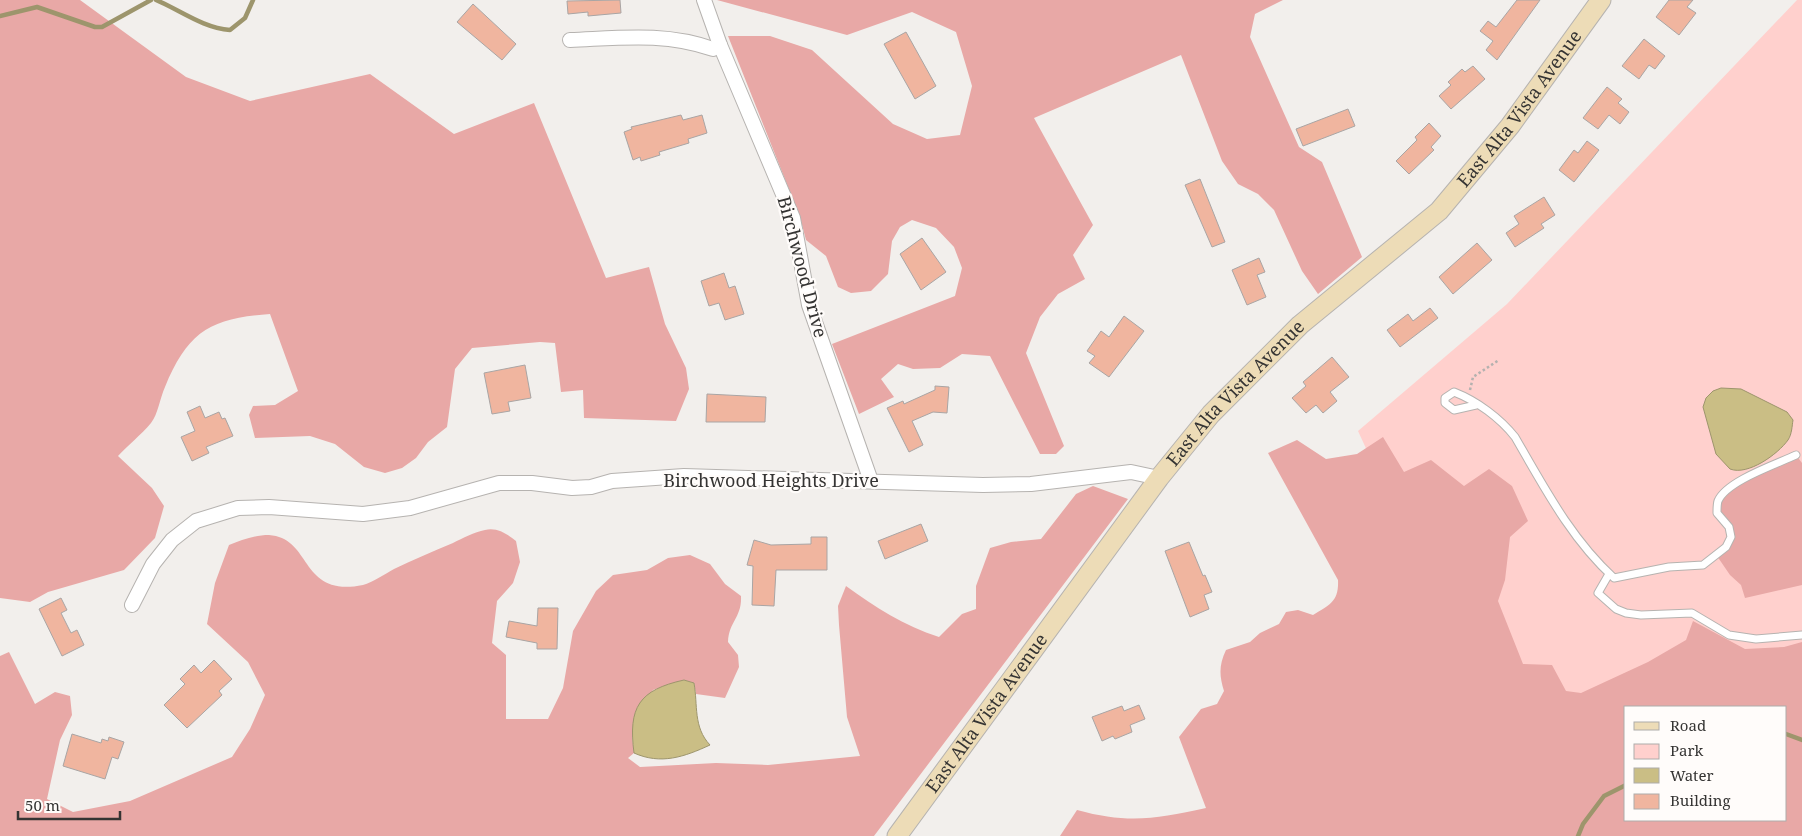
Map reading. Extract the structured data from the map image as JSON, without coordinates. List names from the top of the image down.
{
  "streets": {
    "main road": ["East Alta Vista Avenue"],
    "street": ["Birchwood Drive", "Birchwood Heights Drive"]
  },
  "crossings": [
    ["East Alta Vista Avenue", "Birchwood Heights Drive"],
    ["Birchwood Drive", "Birchwood Heights Drive"]
  ],
  "legend": [
    "Road",
    "Park",
    "Water",
    "Building"
  ],
  "scale_bar": "50 m"
}
